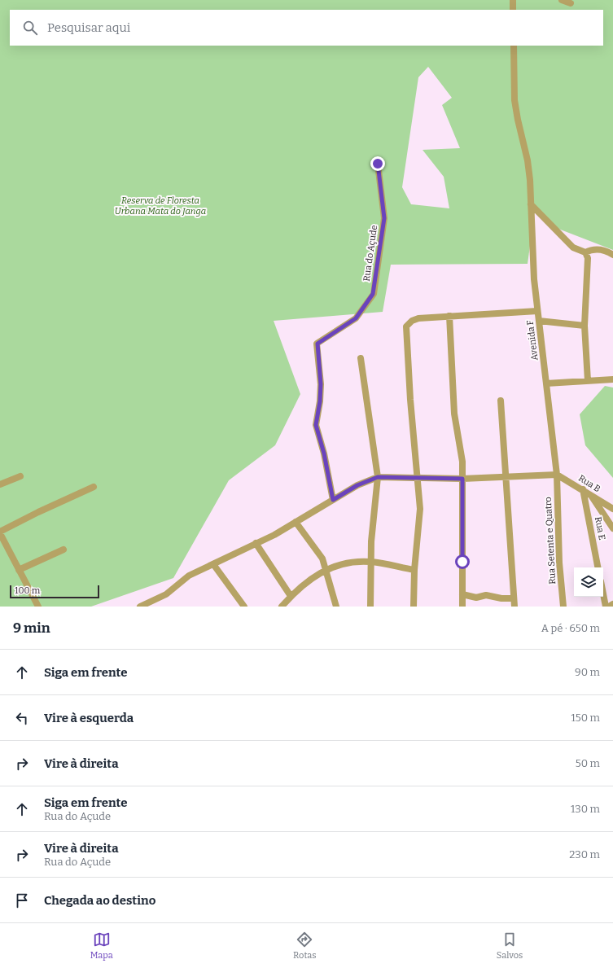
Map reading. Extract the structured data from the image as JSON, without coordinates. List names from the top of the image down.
{
  "streets": {
    "street": [
      "Rua do Açude",
      "Avenida F",
      "Rua B",
      "Rua E",
      "Rua Setenta e Quatro"
    ]
  },
  "crossings": [
    ["Avenida F", "Rua B"],
    ["Avenida F", "Rua Setenta e Quatro"],
    ["Rua B", "Rua E"],
    ["Rua B", "Rua Setenta e Quatro"]
  ],
  "parks": ["Reserva de Floresta Urbana Mata do Janga"],
  "scale_bar": "100 m",
  "page": {
    "search": "Pesquisar aqui",
    "scale": "100 m",
    "heading": ["9 min", "A pé · 650 m"],
    "list": [
      ["Siga em frente", "90 m"],
      ["Vire à esquerda", "150 m"],
      ["Vire à direita", "50 m"],
      ["Siga em frente", "Rua do Açude", "130 m"],
      ["Vire à direita", "Rua do Açude", "230 m"],
      "Chegada ao destino"
    ],
    "nav": ["Mapa", "Rotas", "Salvos"]
  }
}
